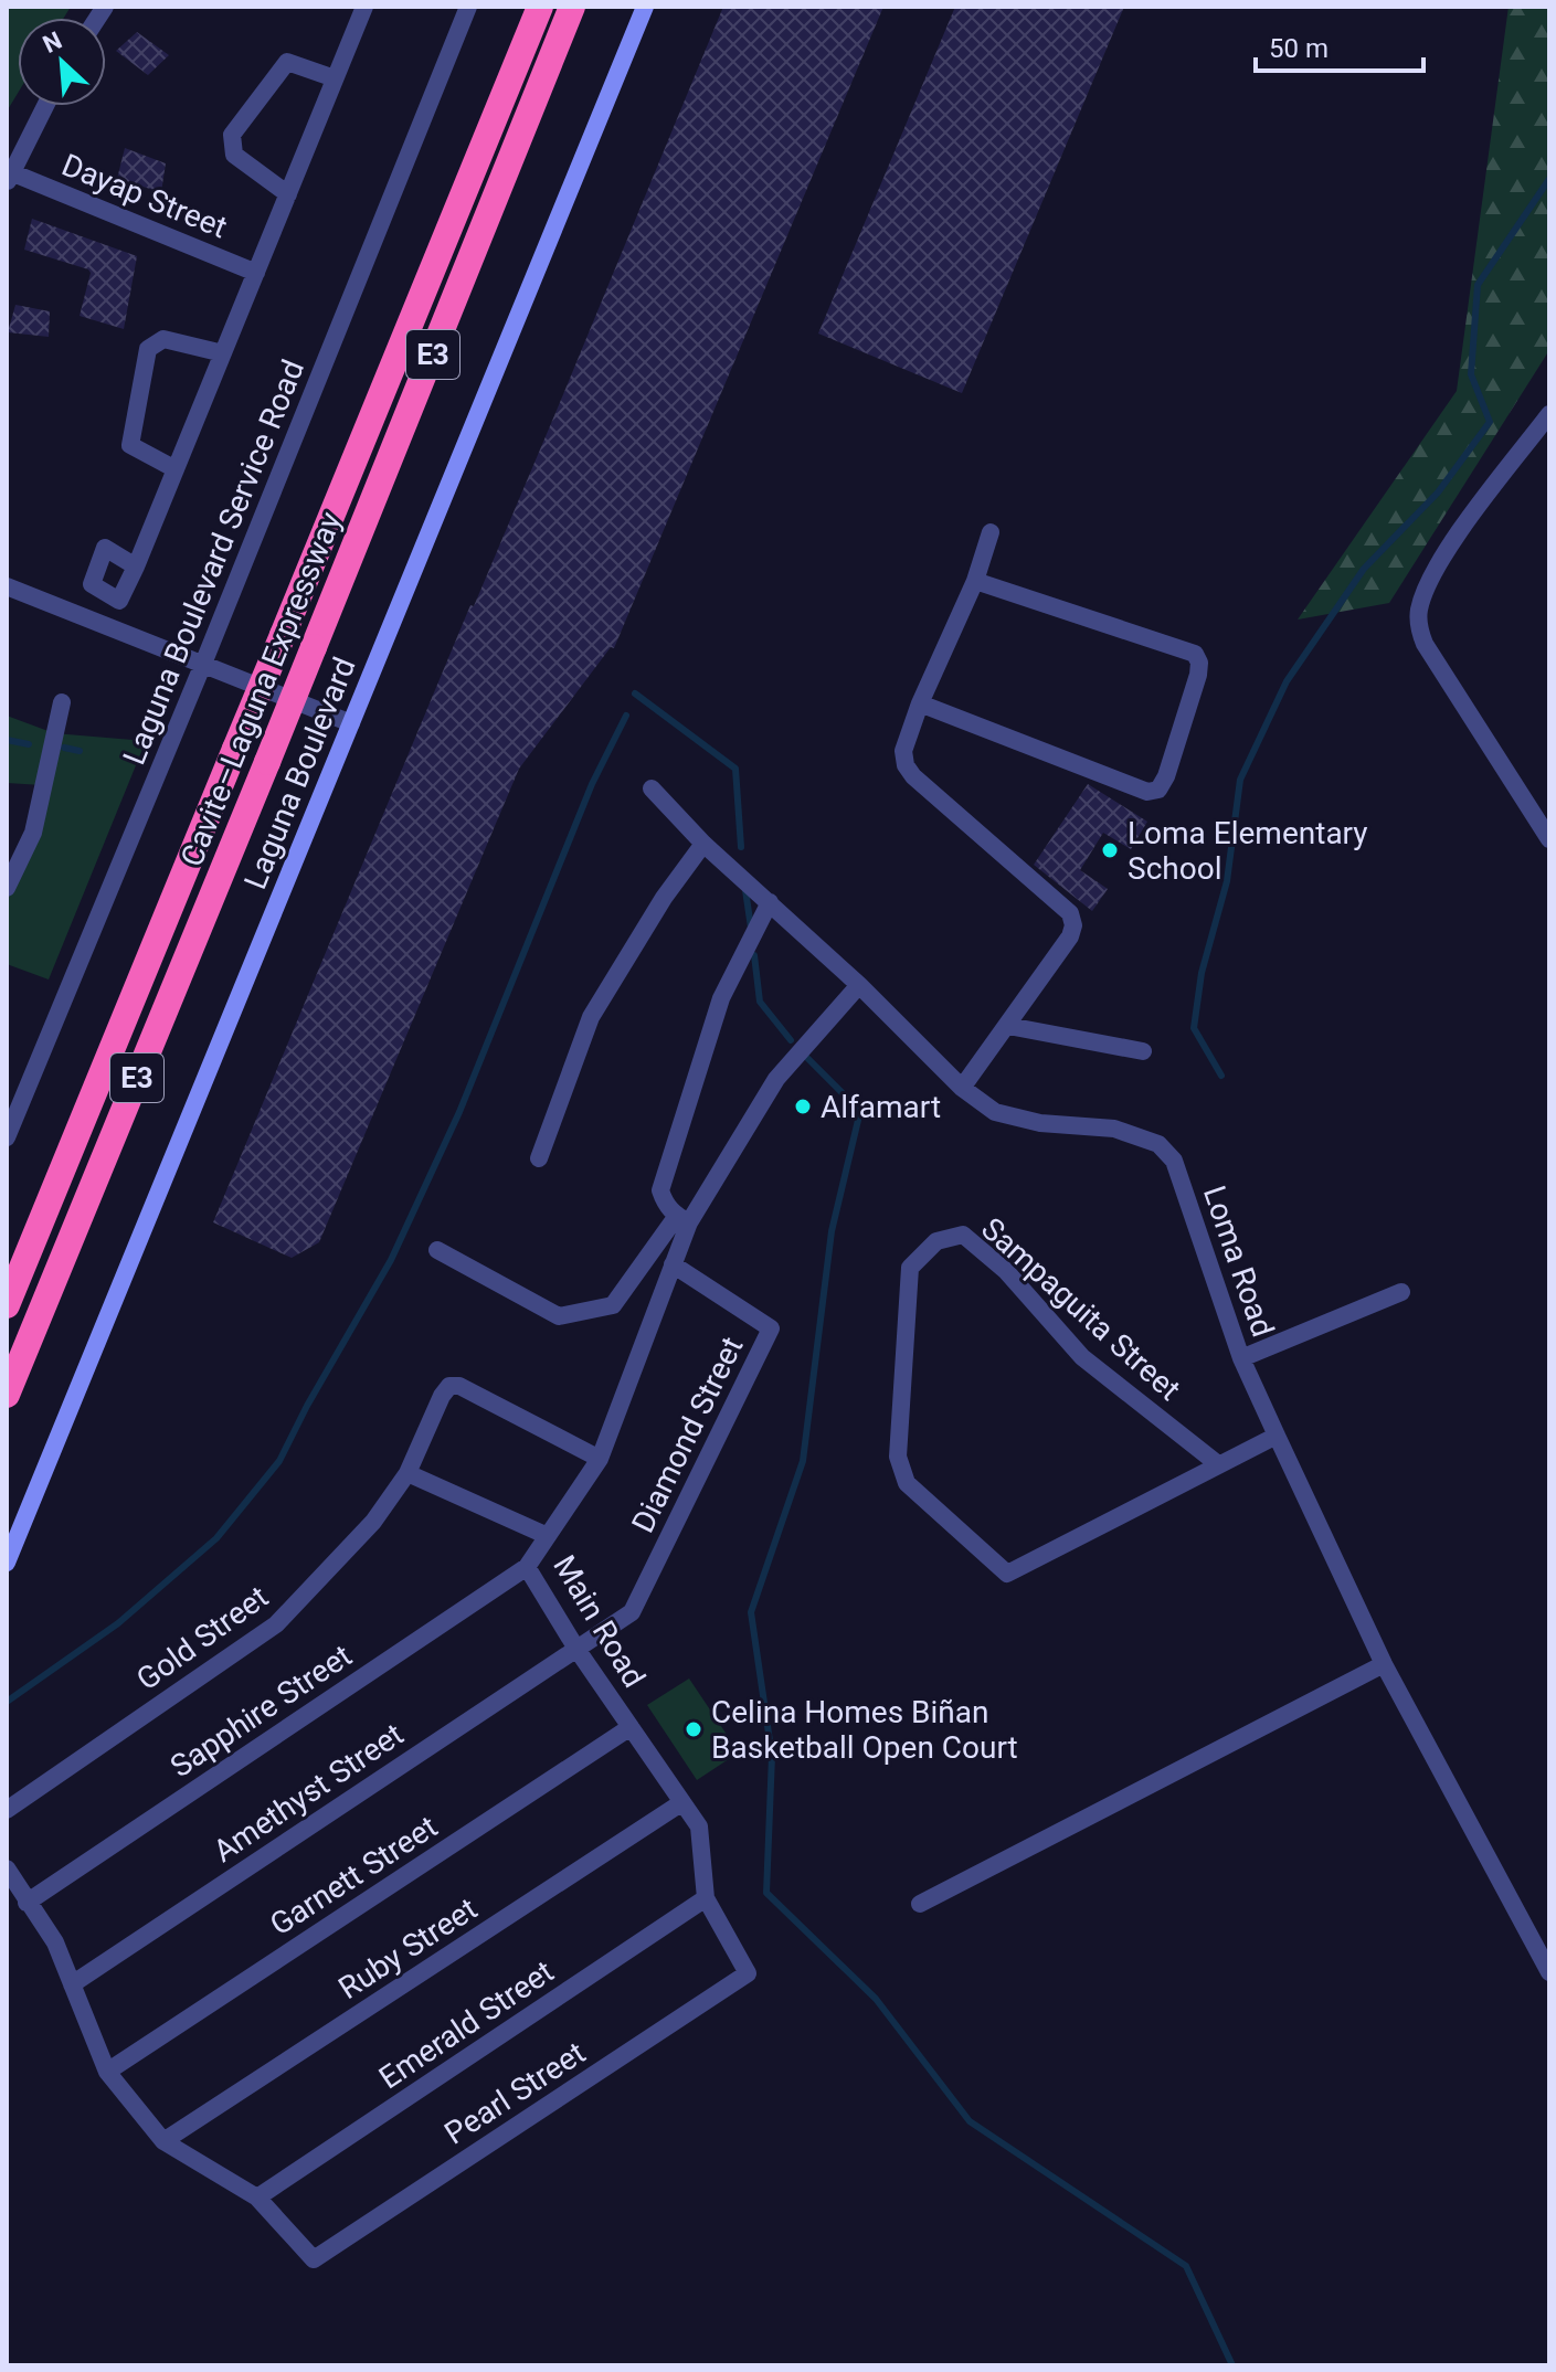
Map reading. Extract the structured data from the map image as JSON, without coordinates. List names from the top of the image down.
{
  "streets": {
    "highway": ["E3", "Cavite–Laguna Expressway"],
    "main road": ["Laguna Boulevard"],
    "street": [
      "Dayap Street",
      "Laguna Boulevard Service Road",
      "Loma Road",
      "Sampaguita Street",
      "Diamond Street",
      "Main Road",
      "Gold Street",
      "Sapphire Street",
      "Amethyst Street",
      "Garnett Street",
      "Ruby Street",
      "Emerald Street",
      "Pearl Street"
    ]
  },
  "crossings": [
    ["Loma Road", "Sampaguita Street"],
    ["Diamond Street", "Main Road"],
    ["Diamond Street", "Amethyst Street"],
    ["Main Road", "Gold Street"],
    ["Main Road", "Sapphire Street"],
    ["Main Road", "Amethyst Street"],
    ["Main Road", "Garnett Street"],
    ["Main Road", "Ruby Street"],
    ["Main Road", "Emerald Street"],
    ["Main Road", "Pearl Street"],
    ["Emerald Street", "Pearl Street"]
  ],
  "places": ["Loma Elementary School", "Alfamart", "Celina Homes Biñan Basketball Open Court"],
  "scale_bar": "50 m",
  "north": "top left"
}
